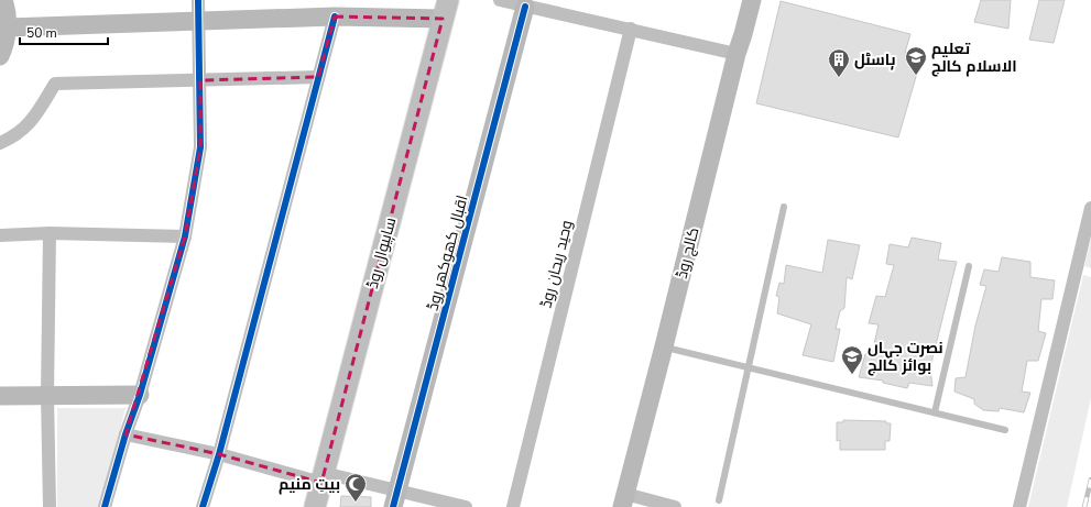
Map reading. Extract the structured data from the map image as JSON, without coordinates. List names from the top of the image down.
{
  "streets": {
    "main road": ["ساہیوال روڈ"],
    "street": ["اقبال کھوکھر روڈ", "کالج روڈ", "وحید ریحان روڈ"]
  },
  "places": {
    "school or university": ["تعلیم الاسلام کالج", "نصرت جہاں بوائز کالج"],
    "building": ["ہاسٹل"],
    "mosque": ["بیتِ منیم"]
  },
  "scale_bar": "50 m"
}
